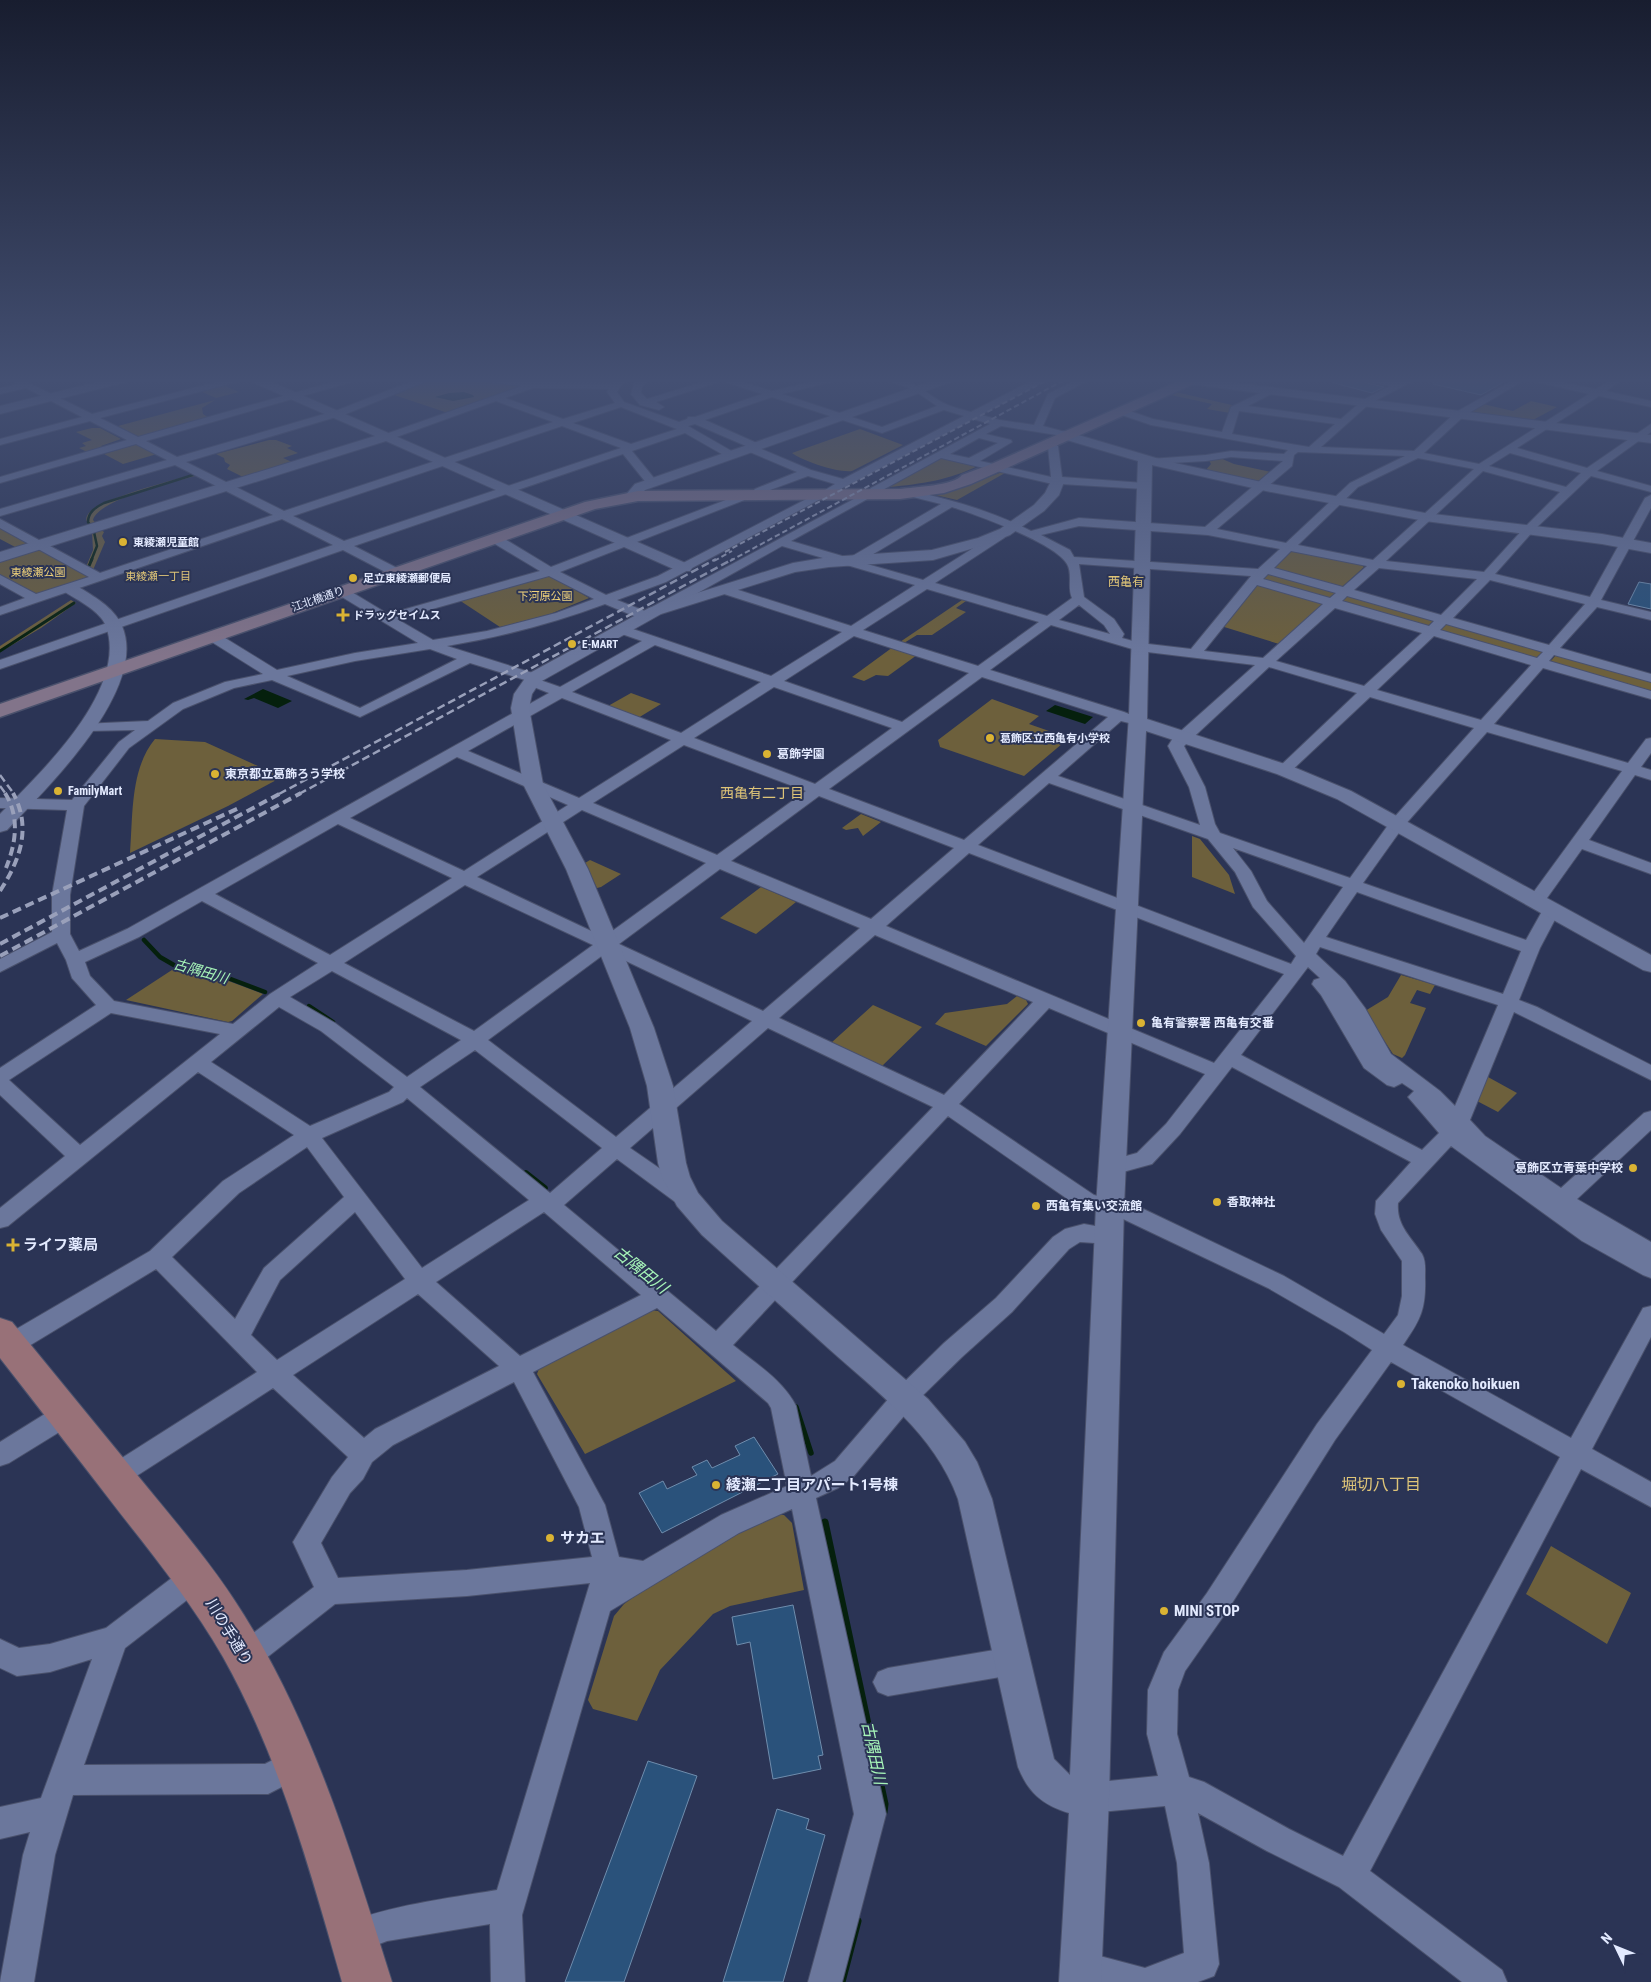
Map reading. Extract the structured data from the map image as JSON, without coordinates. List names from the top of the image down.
{
  "streets": {
    "main road": ["江北橋通り", "川の手通り"]
  },
  "districts": [
    "東綾瀬一丁目",
    "西亀有",
    "西亀有二丁目",
    "堀切八丁目"
  ],
  "water": ["古隅田川"],
  "parks": ["東綾瀬公園", "下河原公園"],
  "places": {
    "other": [
      "東綾瀬児童館",
      "足立東綾瀬郵便局",
      "E-MART",
      "葛飾区立西亀有小学校",
      "葛飾学園",
      "東京都立葛飾ろう学校",
      "FamilyMart",
      "亀有警察署 西亀有交番",
      "葛飾区立青葉中学校",
      "香取神社",
      "西亀有集い交流館",
      "Takenoko hoikuen",
      "綾瀬二丁目アパート1号棟",
      "サカエ",
      "MINI STOP"
    ],
    "health": ["ドラッグセイムス", "ライフ薬局"]
  },
  "north": "top left"
}
